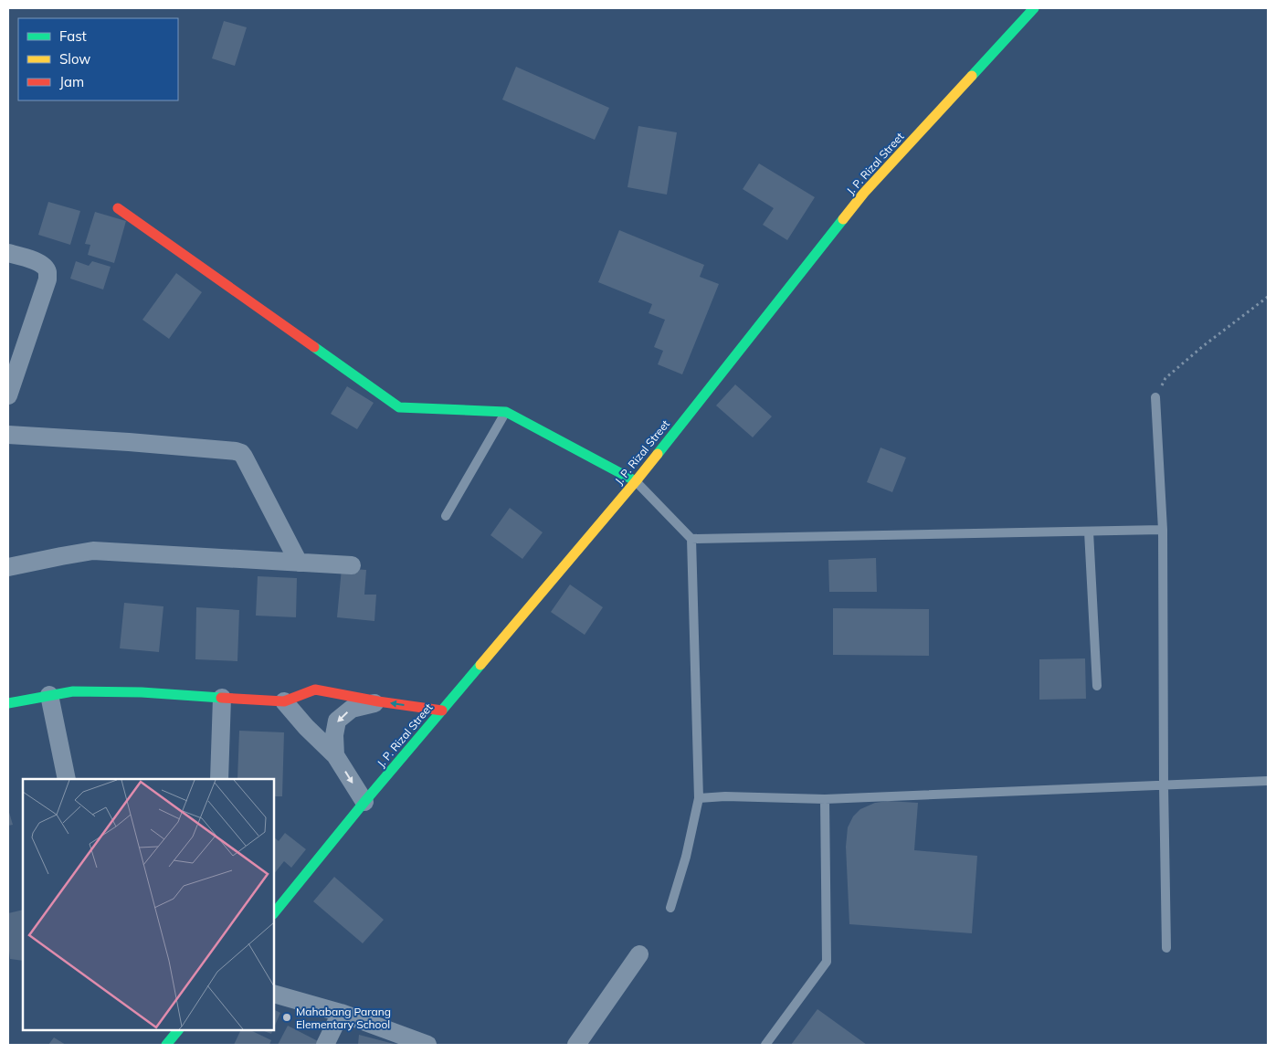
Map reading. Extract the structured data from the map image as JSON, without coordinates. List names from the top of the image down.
{
  "streets": {
    "main road": ["J. P. Rizal Street"]
  },
  "places": ["Mahabang Parang Elementary School"],
  "legend": ["Fast", "Slow", "Jam"]
}
